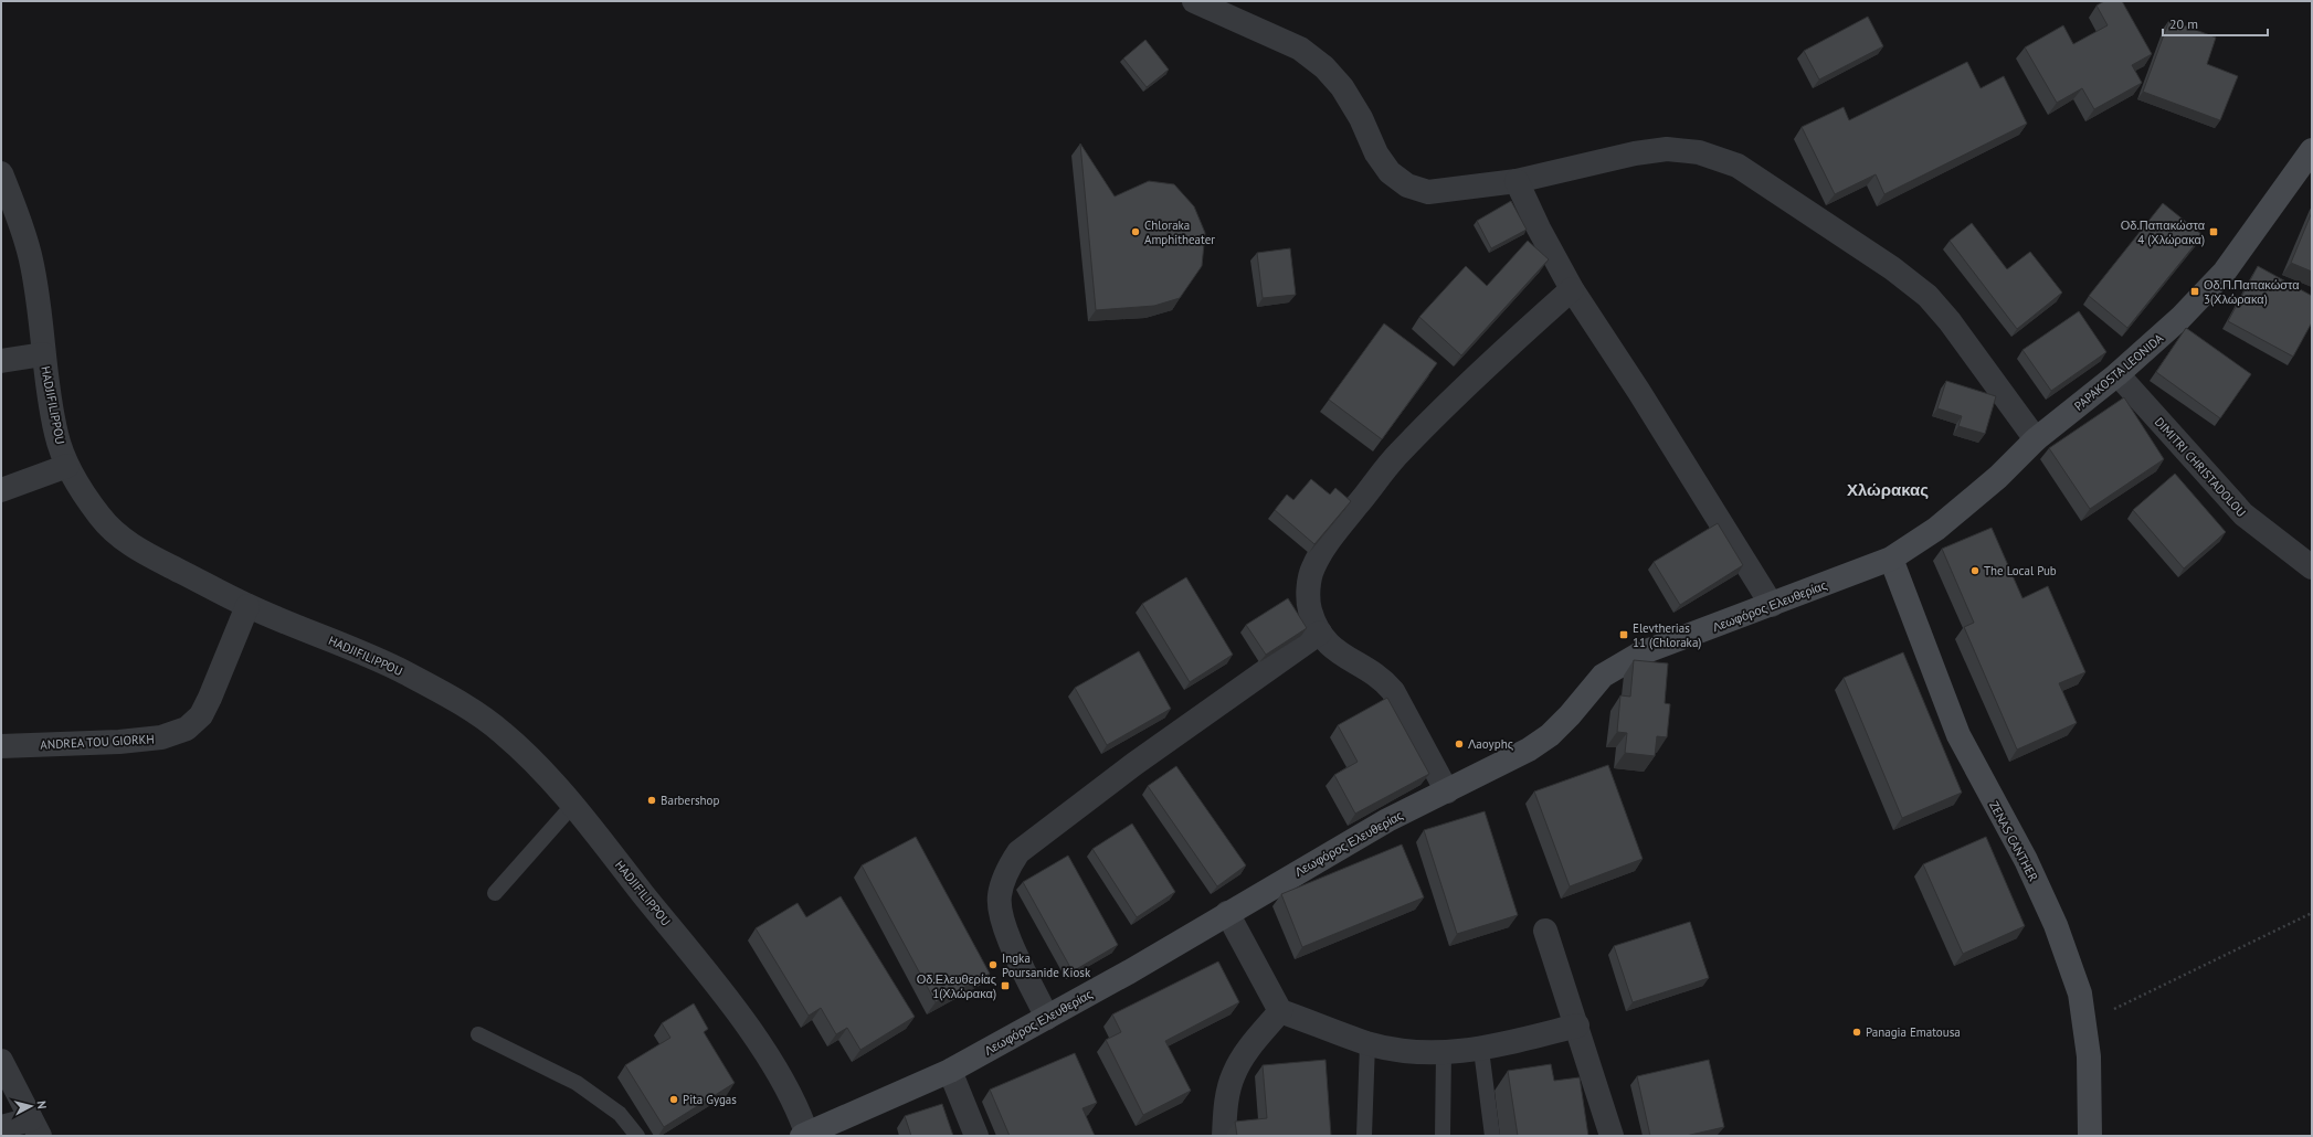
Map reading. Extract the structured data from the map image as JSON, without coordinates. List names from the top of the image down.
{
  "streets": {
    "main road": ["PAPAKOSTA LEONIDA", "Λεωφόρος Ελευθερίας", "ZENAS CANTHER"],
    "street": ["HADJIFILIPPOU", "DIMITRI CHRISTADOLOU", "ANDREA TOU GIORKH"]
  },
  "crossings": [
    ["PAPAKOSTA LEONIDA", "DIMITRI CHRISTADOLOU"],
    ["PAPAKOSTA LEONIDA", "Λεωφόρος Ελευθερίας"],
    ["PAPAKOSTA LEONIDA", "ZENAS CANTHER"],
    ["HADJIFILIPPOU", "Λεωφόρος Ελευθερίας"],
    ["HADJIFILIPPOU", "ANDREA TOU GIORKH"],
    ["Λεωφόρος Ελευθερίας", "ZENAS CANTHER"]
  ],
  "districts": ["Χλώρακας"],
  "places": {
    "other": [
      "Chloraka Amphitheater",
      "The Local Pub",
      "Λaoyphς",
      "Barbershop",
      "Ingka Poursanide Kiosk",
      "Panagia Ematousa",
      "Pita Gygas"
    ],
    "transit": [
      "Οδ.Παπακώστα 4 (Χλώρακα)",
      "Οδ.Π.Παπακώστα 3(Χλώρακα)",
      "Elevtherias 11 (Chloraka)",
      "Οδ.Ελευθερίας 1(Χλώρακα)"
    ]
  },
  "scale_bar": "20 m",
  "north": "right"
}
